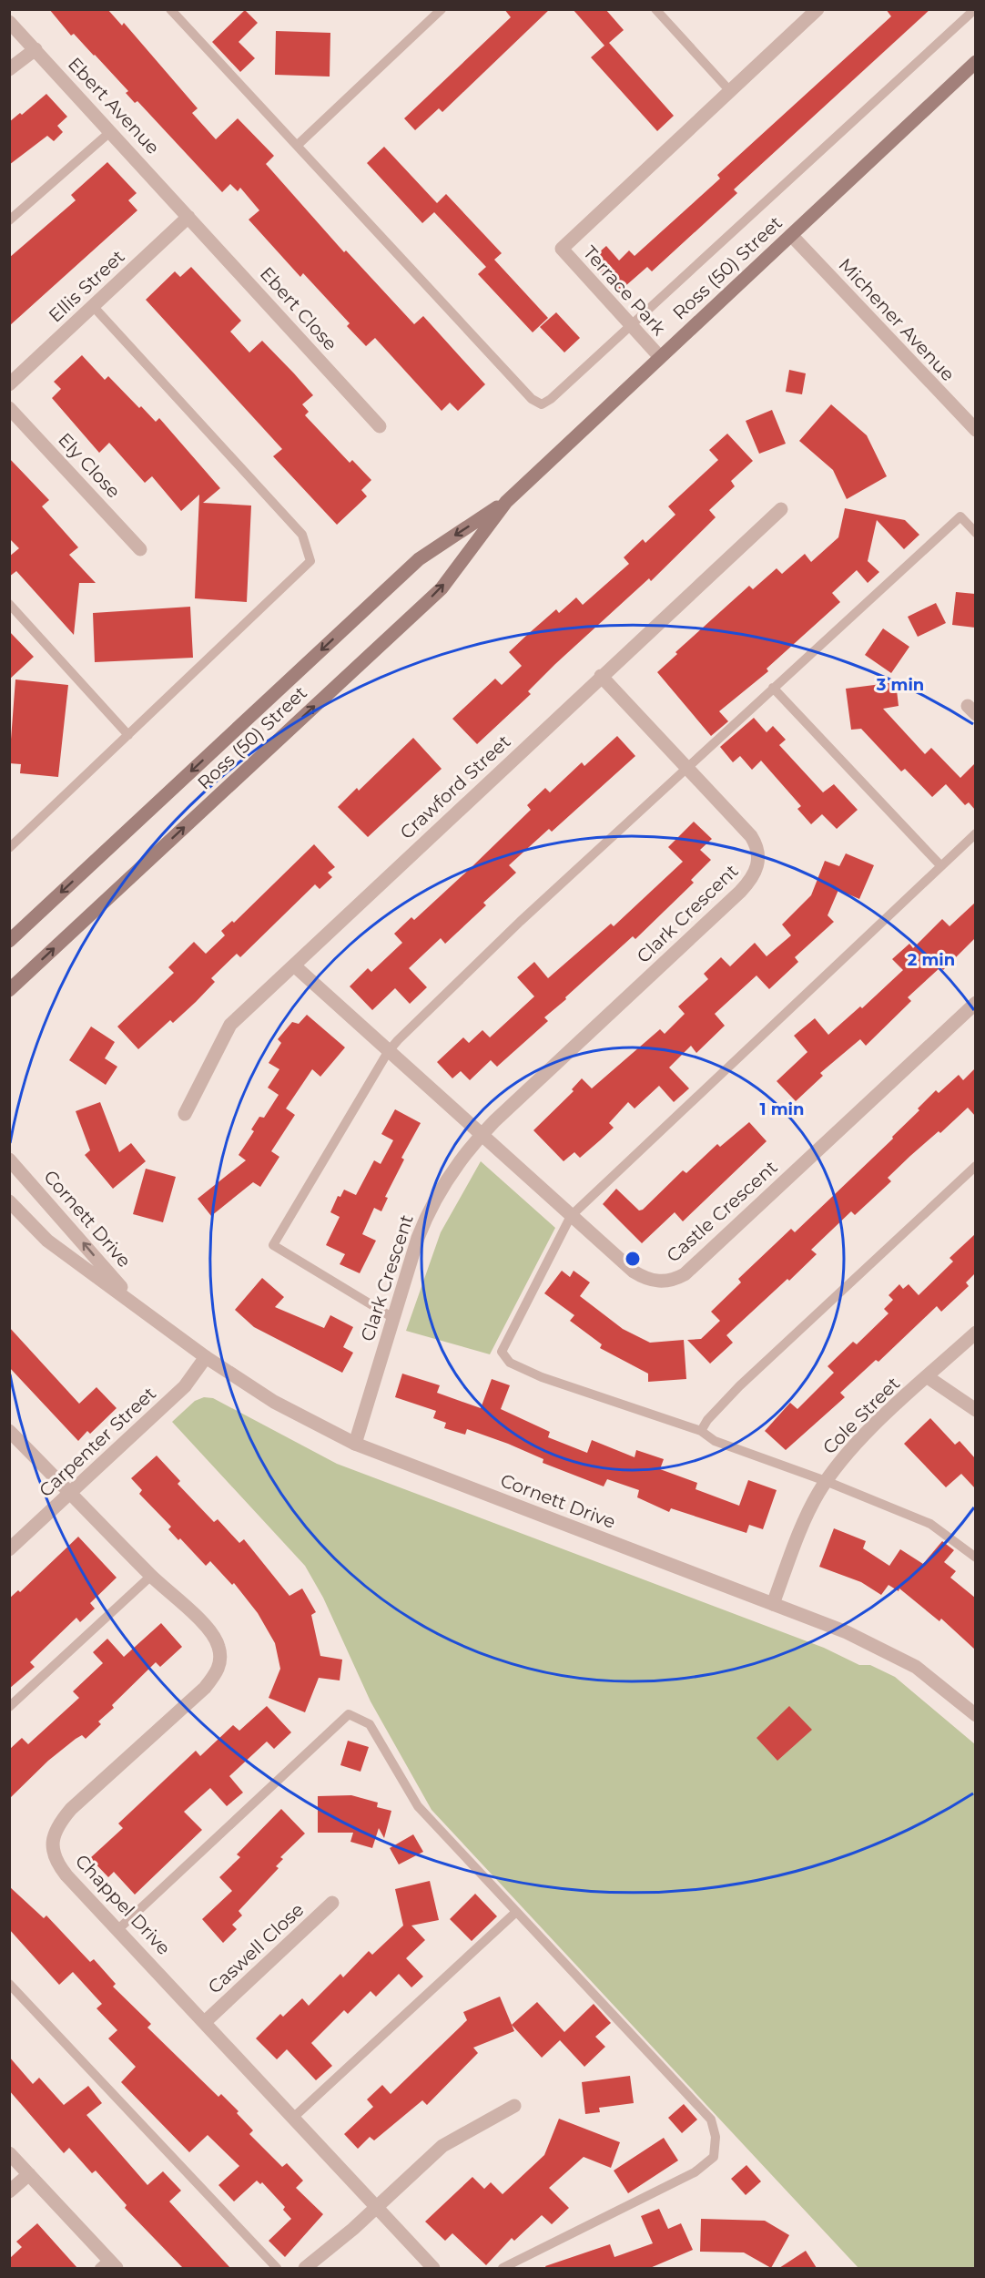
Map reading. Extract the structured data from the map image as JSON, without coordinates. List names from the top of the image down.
{
  "streets": {
    "main road": ["Ross (50) Street"],
    "street": [
      "Ebert Avenue",
      "Ellis Street",
      "Terrace Park",
      "Ebert Close",
      "Michener Avenue",
      "Ely Close",
      "Crawford Street",
      "Clark Crescent",
      "Castle Crescent",
      "Cornett Drive",
      "Cole Street",
      "Carpenter Street",
      "Chappel Drive",
      "Caswell Close"
    ]
  },
  "crossings": [
    ["Ebert Avenue", "Ellis Street"],
    ["Ebert Avenue", "Ebert Close"],
    ["Ross (50) Street", "Terrace Park"],
    ["Ross (50) Street", "Michener Avenue"],
    ["Ellis Street", "Ebert Close"],
    ["Crawford Street", "Clark Crescent"],
    ["Clark Crescent", "Castle Crescent"],
    ["Clark Crescent", "Cornett Drive"],
    ["Cornett Drive", "Cole Street"],
    ["Cornett Drive", "Carpenter Street"],
    ["Carpenter Street", "Chappel Drive"],
    ["Chappel Drive", "Caswell Close"]
  ],
  "rings": ["3 min", "2 min", "1 min"]
}
